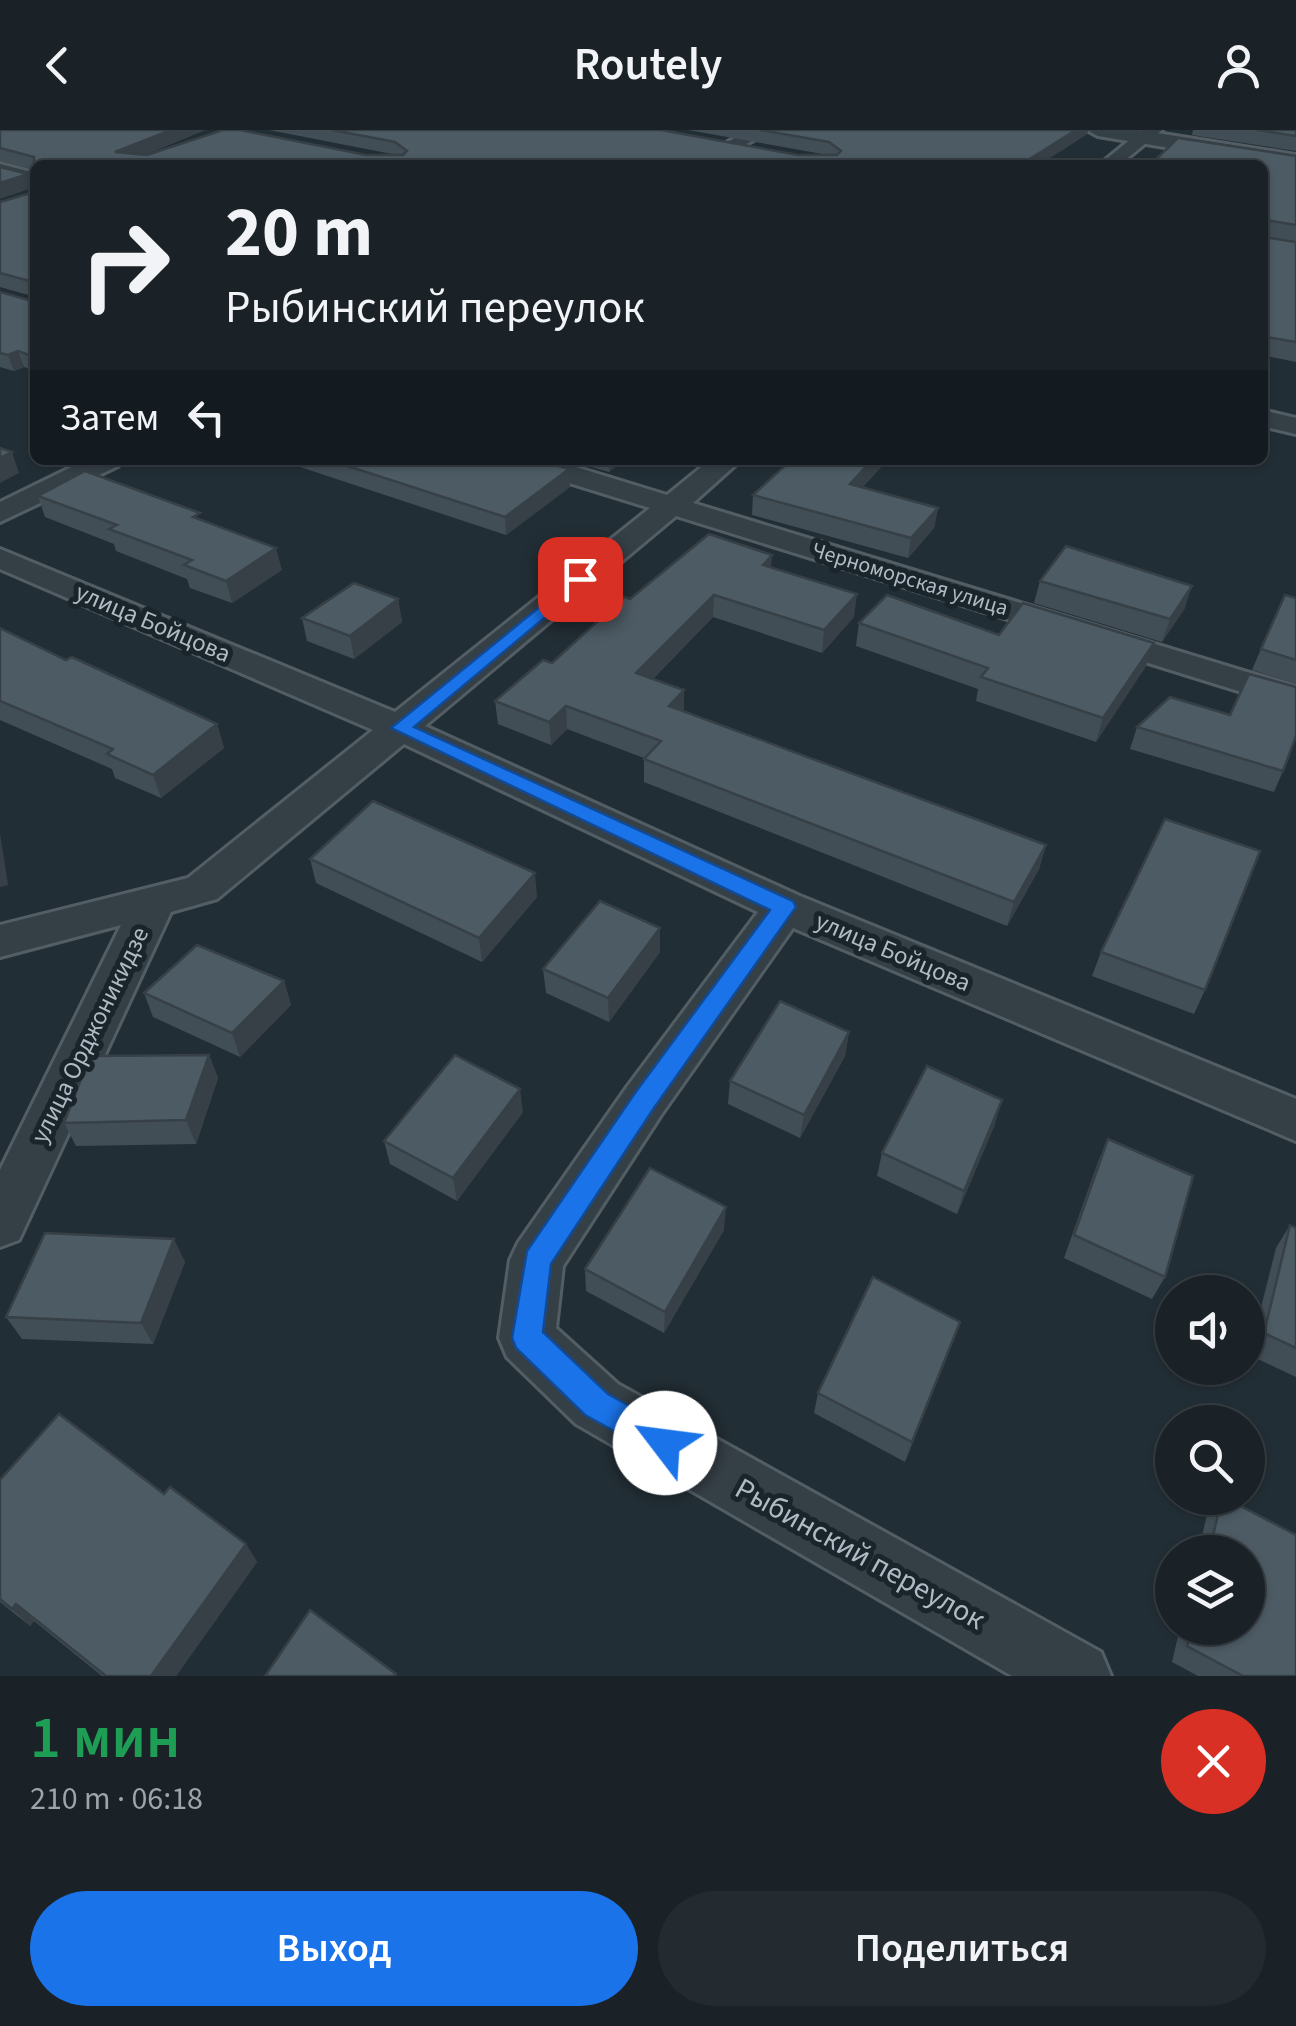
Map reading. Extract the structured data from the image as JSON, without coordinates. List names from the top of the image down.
{
  "streets": {
    "street": [
      "Черноморская улица",
      "улица Бойцова",
      "улица Орджоникидзе",
      "Рыбинский переулок"
    ]
  },
  "crossings": [
    ["улица Бойцова", "Рыбинский переулок"]
  ],
  "page": {
    "header": "Routely",
    "turn": ["20 m", "Рыбинский переулок"],
    "then": "Затем",
    "heading": ["1 мин", "210 m · 06:18"],
    "buttons": ["Выход", "Поделиться"]
  }
}
